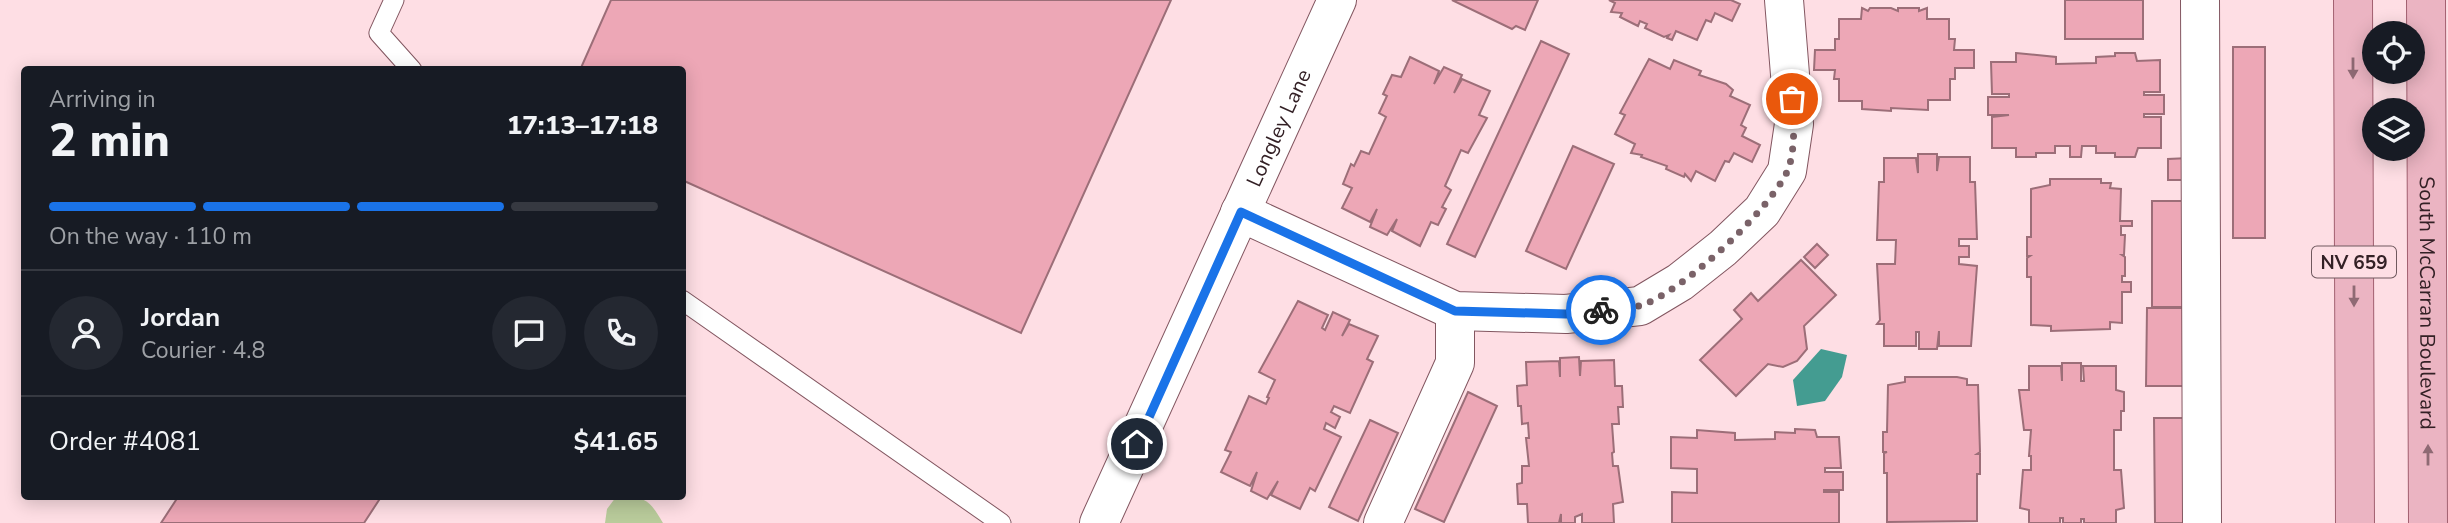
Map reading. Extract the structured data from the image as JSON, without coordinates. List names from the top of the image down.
{
  "streets": {
    "main road": ["NV 659", "South McCarran Boulevard"],
    "street": ["Longley Lane"]
  },
  "page": {
    "heading": ["2 min", "Arriving in", "17:13–17:18"],
    "panel": [
      "Jordan",
      "Courier · 4.8",
      "Order #4081",
      "$41.65"
    ],
    "bar": "On the way · 110 m"
  }
}
